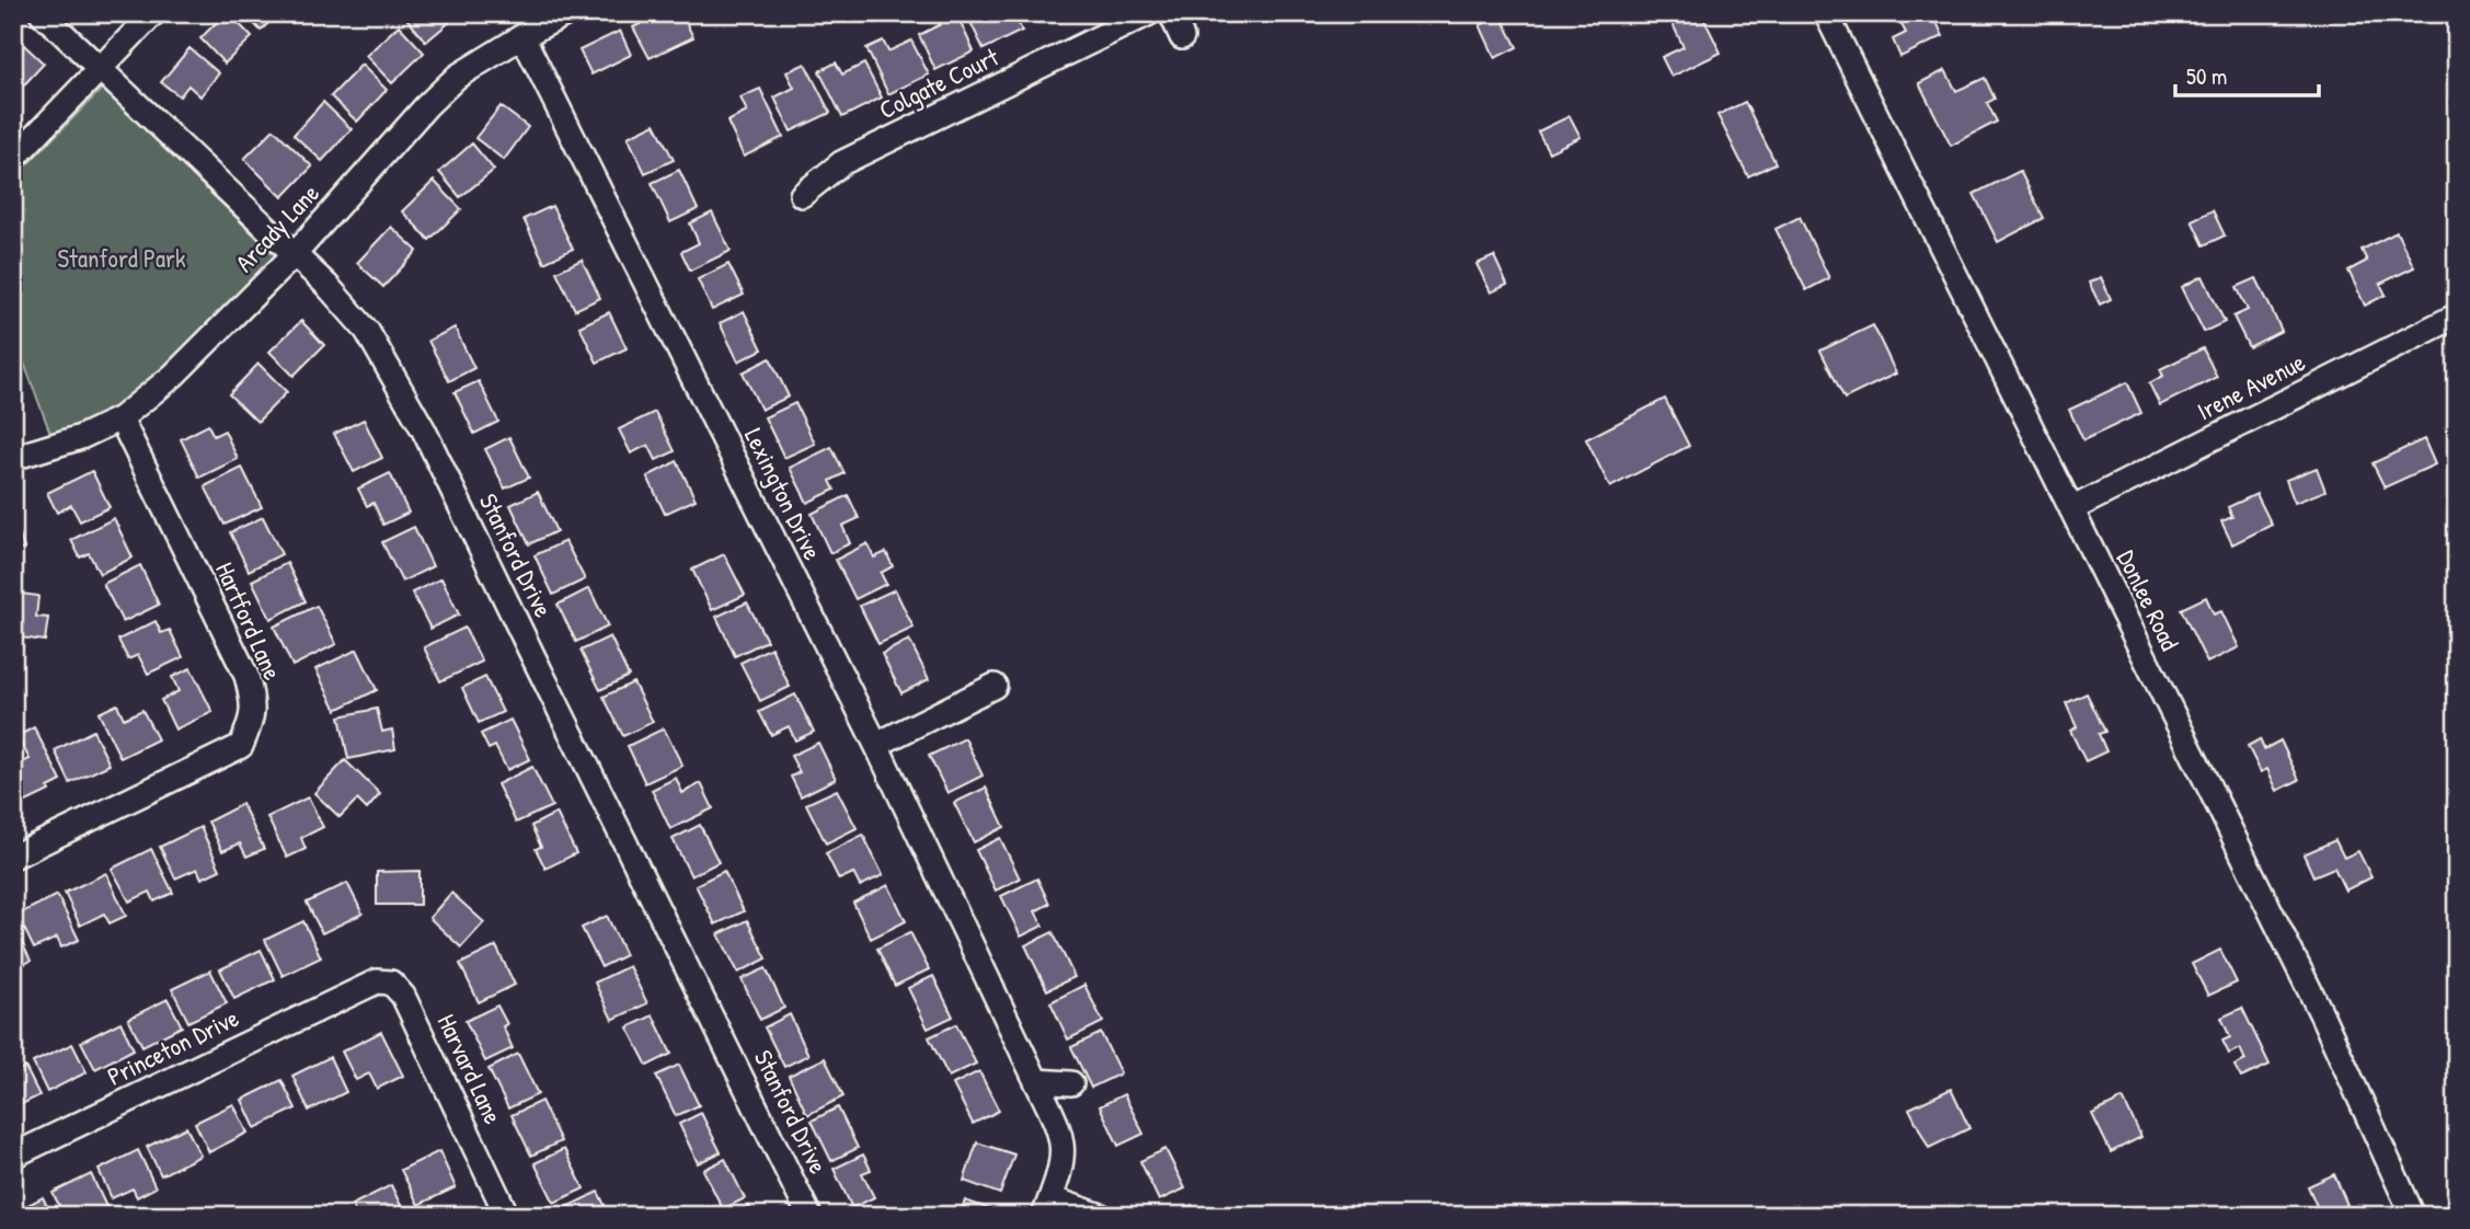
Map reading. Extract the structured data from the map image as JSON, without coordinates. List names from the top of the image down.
{
  "streets": {
    "street": [
      "Colgate Court",
      "Arcady Lane",
      "Irene Avenue",
      "Lexington Drive",
      "Stanford Drive",
      "Donlee Road",
      "Hartford Lane",
      "Princeton Drive",
      "Harvard Lane"
    ]
  },
  "crossings": [
    ["Arcady Lane", "Lexington Drive"],
    ["Arcady Lane", "Stanford Drive"],
    ["Arcady Lane", "Hartford Lane"],
    ["Irene Avenue", "Donlee Road"],
    ["Princeton Drive", "Harvard Lane"]
  ],
  "parks": ["Stanford Park"],
  "scale_bar": "50 m"
}
